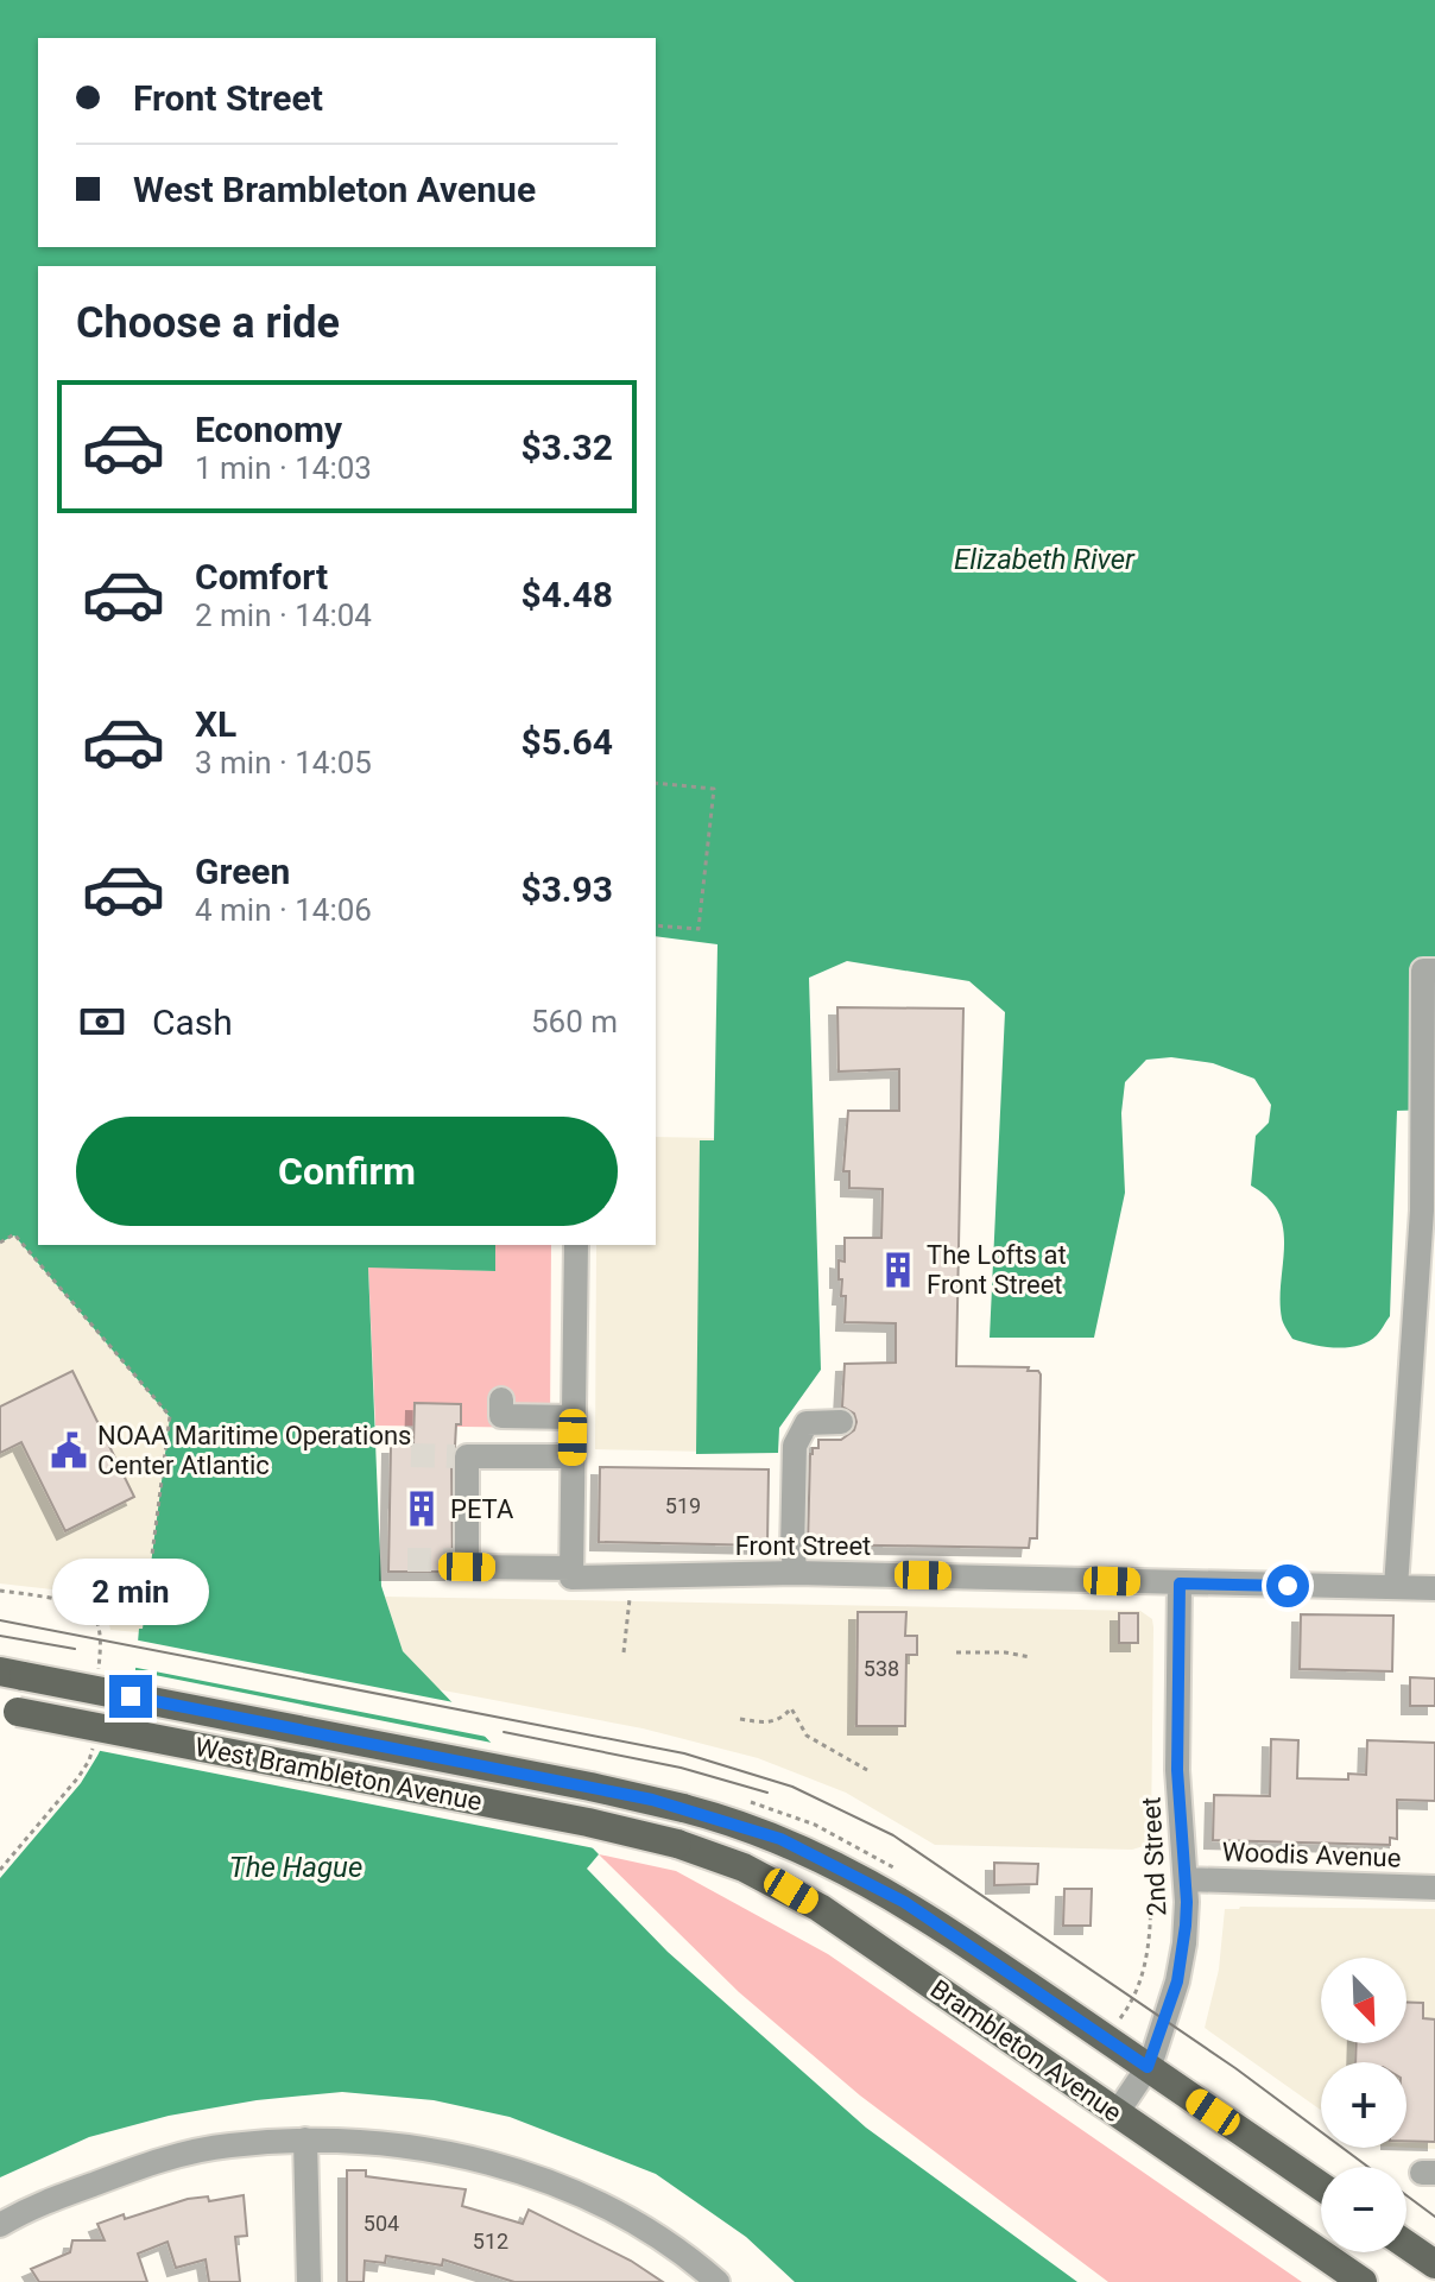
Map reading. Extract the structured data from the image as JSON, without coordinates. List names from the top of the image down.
{
  "streets": {
    "main road": ["West Brambleton Avenue", "Brambleton Avenue"],
    "street": ["Front Street", "Woodis Avenue", "2nd Street"]
  },
  "crossings": [
    ["Front Street", "2nd Street"],
    ["West Brambleton Avenue", "Brambleton Avenue"],
    ["Woodis Avenue", "2nd Street"],
    ["2nd Street", "Brambleton Avenue"]
  ],
  "water": ["Elizabeth River", "The Hague"],
  "places": {
    "building": ["The Lofts at Front Street", "PETA"],
    "public building": ["NOAA Maritime Operations Center Atlantic"]
  },
  "house_numbers": [
    "519",
    "538",
    "504",
    "512"
  ],
  "north": "bottom right",
  "page": {
    "banner": ["Front Street", "West Brambleton Avenue"],
    "heading": "Choose a ride",
    "list": [
      {
        "name": "Economy",
        "note": "1 min · 14:03",
        "value": "$3.32"
      },
      {
        "name": "Comfort",
        "note": "2 min · 14:04",
        "value": "$4.48"
      },
      {
        "name": "XL",
        "note": "3 min · 14:05",
        "value": "$5.64"
      },
      {
        "name": "Green",
        "note": "4 min · 14:06",
        "value": "$3.93"
      }
    ],
    "pay": ["Cash", "560 m"],
    "buttons": "Confirm",
    "bubble": "2 min",
    "map_buttons": ["+", "−"]
  }
}
